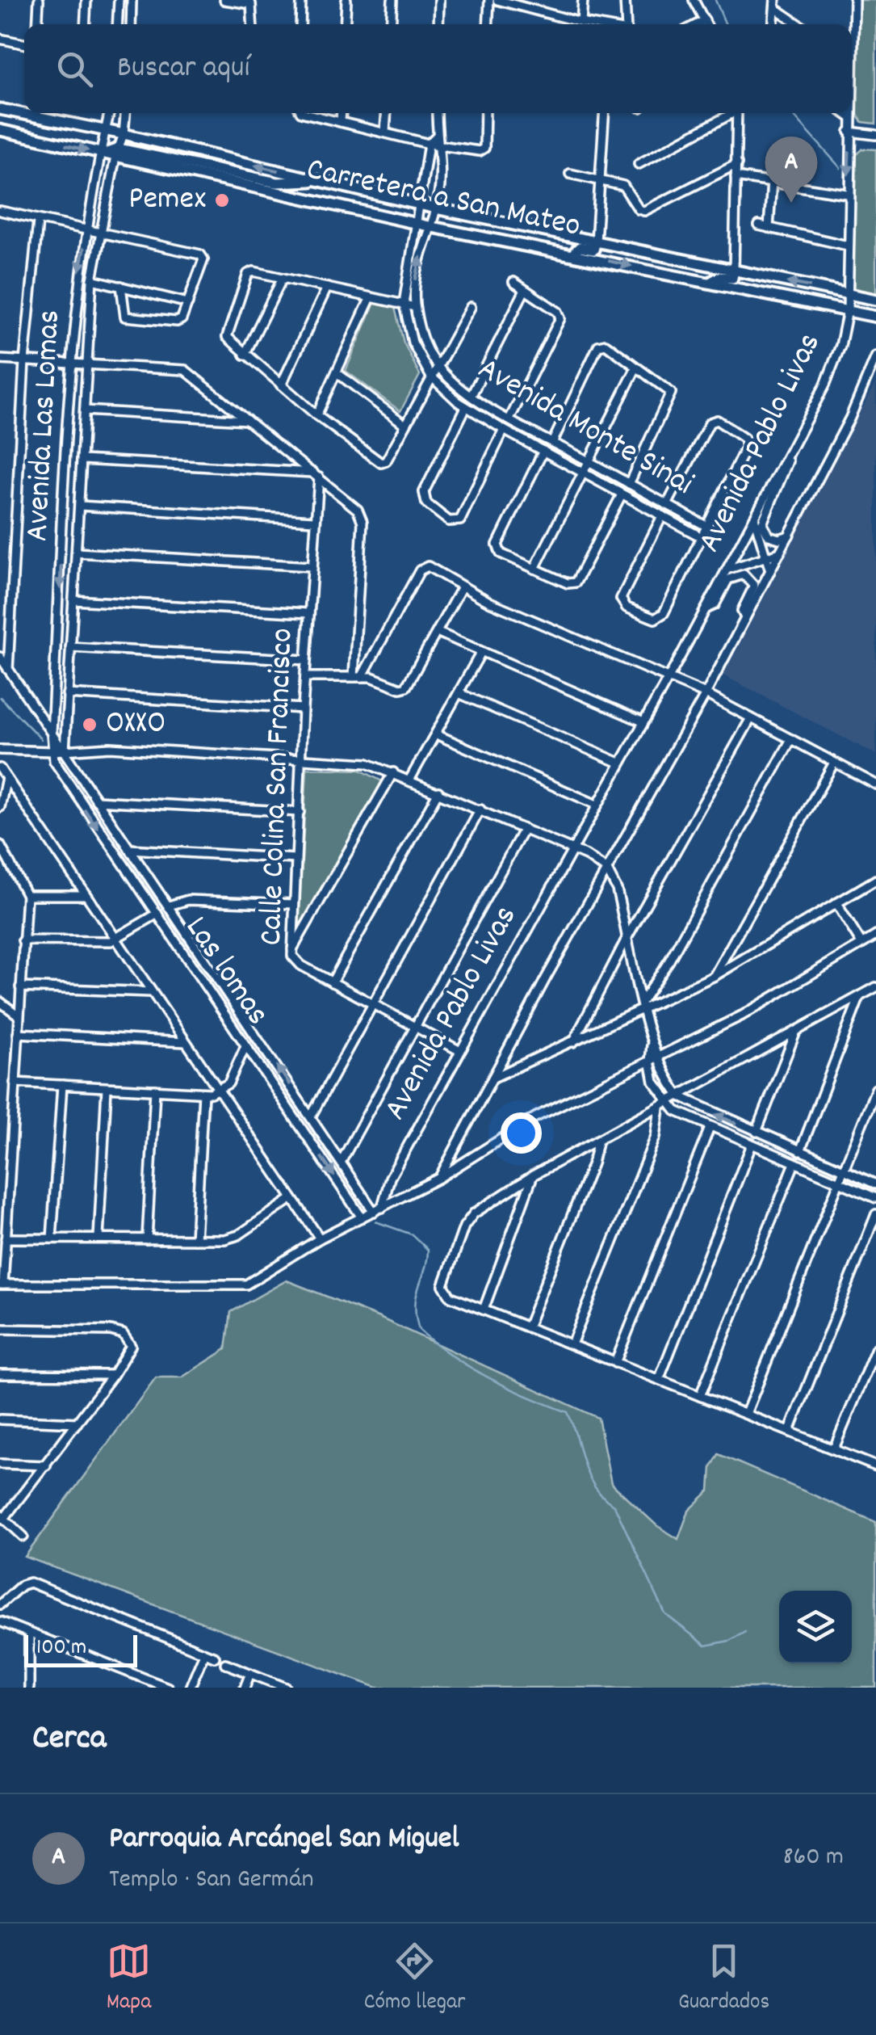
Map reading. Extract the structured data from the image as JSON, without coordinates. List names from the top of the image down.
{
  "streets": {
    "main road": ["Carretera a San Mateo"],
    "street": [
      "Avenida Las Lomas",
      "Avenida Monte Sinai",
      "Avenida Pablo Livas",
      "Calle Colina San Francisco",
      "Las lomas"
    ]
  },
  "crossings": [
    ["Carretera a San Mateo", "Avenida Las Lomas"],
    ["Carretera a San Mateo", "Avenida Monte Sinai"],
    ["Carretera a San Mateo", "Avenida Pablo Livas"],
    ["Avenida Las Lomas", "Las lomas"],
    ["Avenida Pablo Livas", "Calle Colina San Francisco"],
    ["Avenida Pablo Livas", "Las lomas"]
  ],
  "places": ["Pemex", "OXXO"],
  "scale_bar": "100 m",
  "page": {
    "search": "Buscar aquí",
    "pins": "A",
    "scale": "100 m",
    "heading": "Cerca",
    "list": [
      {
        "mark": "A",
        "name": "Parroquia Arcángel San Miguel",
        "note": "Templo · San Germán",
        "value": "860 m"
      }
    ],
    "nav": ["Mapa", "Cómo llegar", "Guardados"]
  }
}
